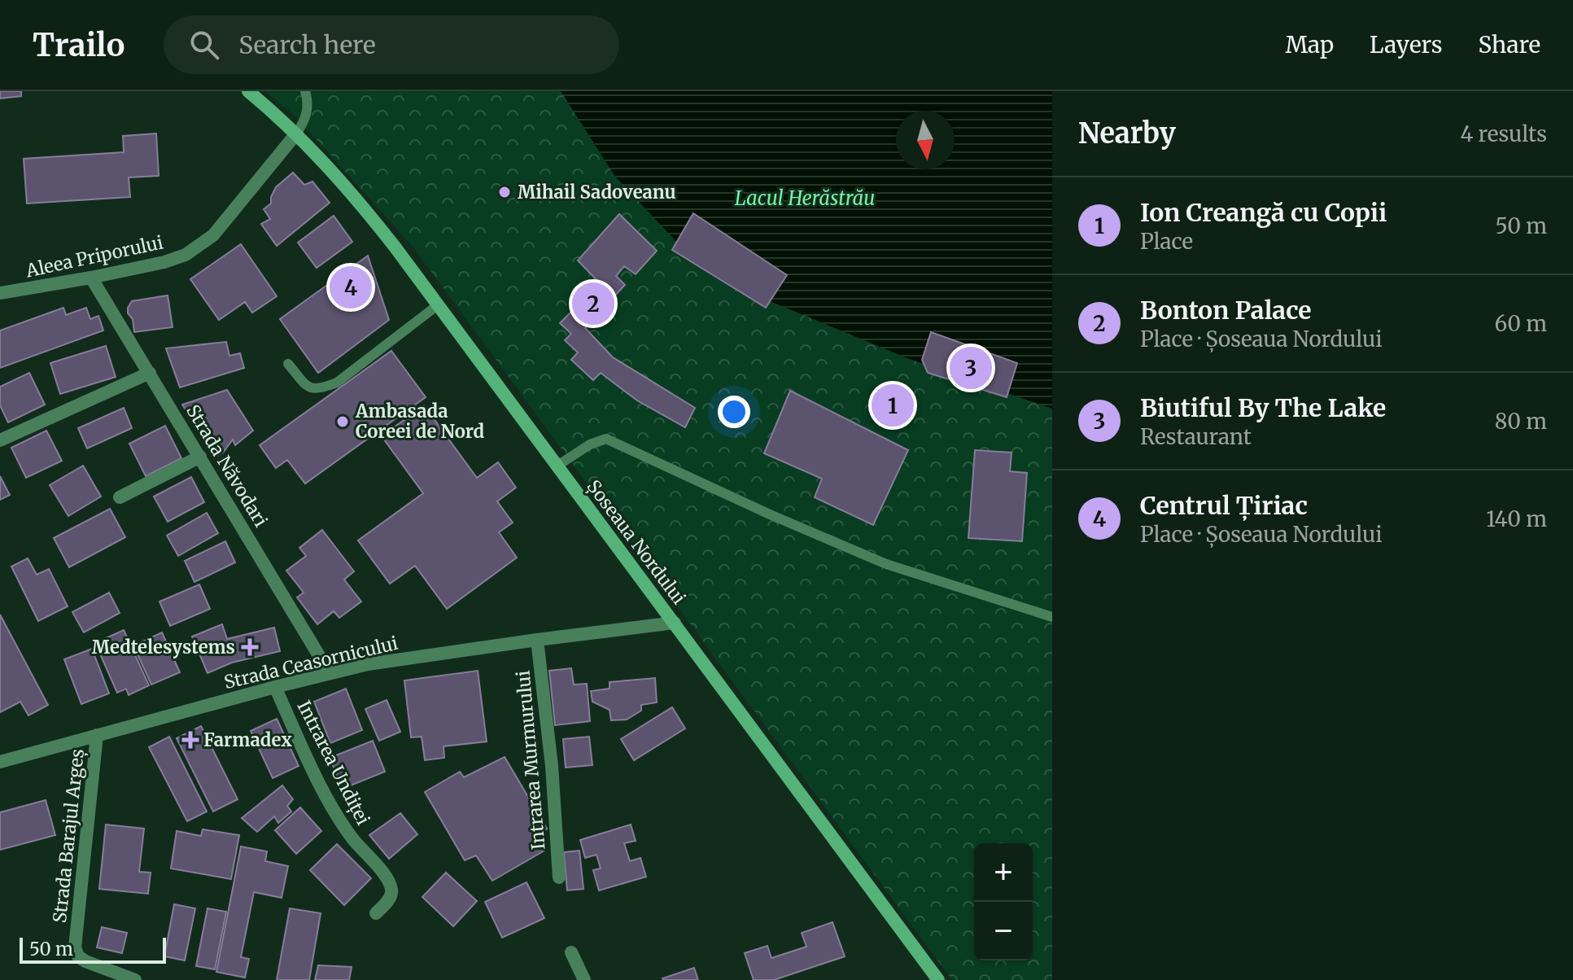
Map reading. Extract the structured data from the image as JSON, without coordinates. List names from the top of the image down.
{
  "streets": {
    "main road": ["Șoseaua Nordului"],
    "street": [
      "Aleea Priporului",
      "Strada Năvodari",
      "Strada Ceasornicului",
      "Intrarea Murmurului",
      "Intrarea Undiței",
      "Strada Barajul Argeș"
    ]
  },
  "crossings": [
    ["Aleea Priporului", "Strada Năvodari"],
    ["Aleea Priporului", "Șoseaua Nordului"],
    ["Strada Năvodari", "Strada Ceasornicului"],
    ["Șoseaua Nordului", "Strada Ceasornicului"],
    ["Strada Ceasornicului", "Intrarea Murmurului"],
    ["Strada Ceasornicului", "Intrarea Undiței"],
    ["Strada Ceasornicului", "Strada Barajul Argeș"]
  ],
  "water": ["Lacul Herăstrău"],
  "places": {
    "other": ["Mihail Sadoveanu", "Ambasada Coreei de Nord"],
    "health": ["Medtelesystems", "Farmadex"]
  },
  "scale_bar": "50 m",
  "north": "bottom",
  "page": {
    "header": "Trailo",
    "search": "Search here",
    "nav": ["Map", "Layers", "Share"],
    "heading": ["Nearby", "4 results"],
    "list": [
      {
        "mark": "1",
        "name": "Ion Creangă cu Copii",
        "note": "Place",
        "value": "50 m"
      },
      {
        "mark": "2",
        "name": "Bonton Palace",
        "note": "Place · Șoseaua Nordului",
        "value": "60 m"
      },
      {
        "mark": "3",
        "name": "Biutiful By The Lake",
        "note": "Restaurant",
        "value": "80 m"
      },
      {
        "mark": "4",
        "name": "Centrul Țiriac",
        "note": "Place · Șoseaua Nordului",
        "value": "140 m"
      }
    ],
    "pins": [
      "4",
      "2",
      "3",
      "1"
    ],
    "map_buttons": ["+", "−"],
    "scale": "50 m"
  }
}
